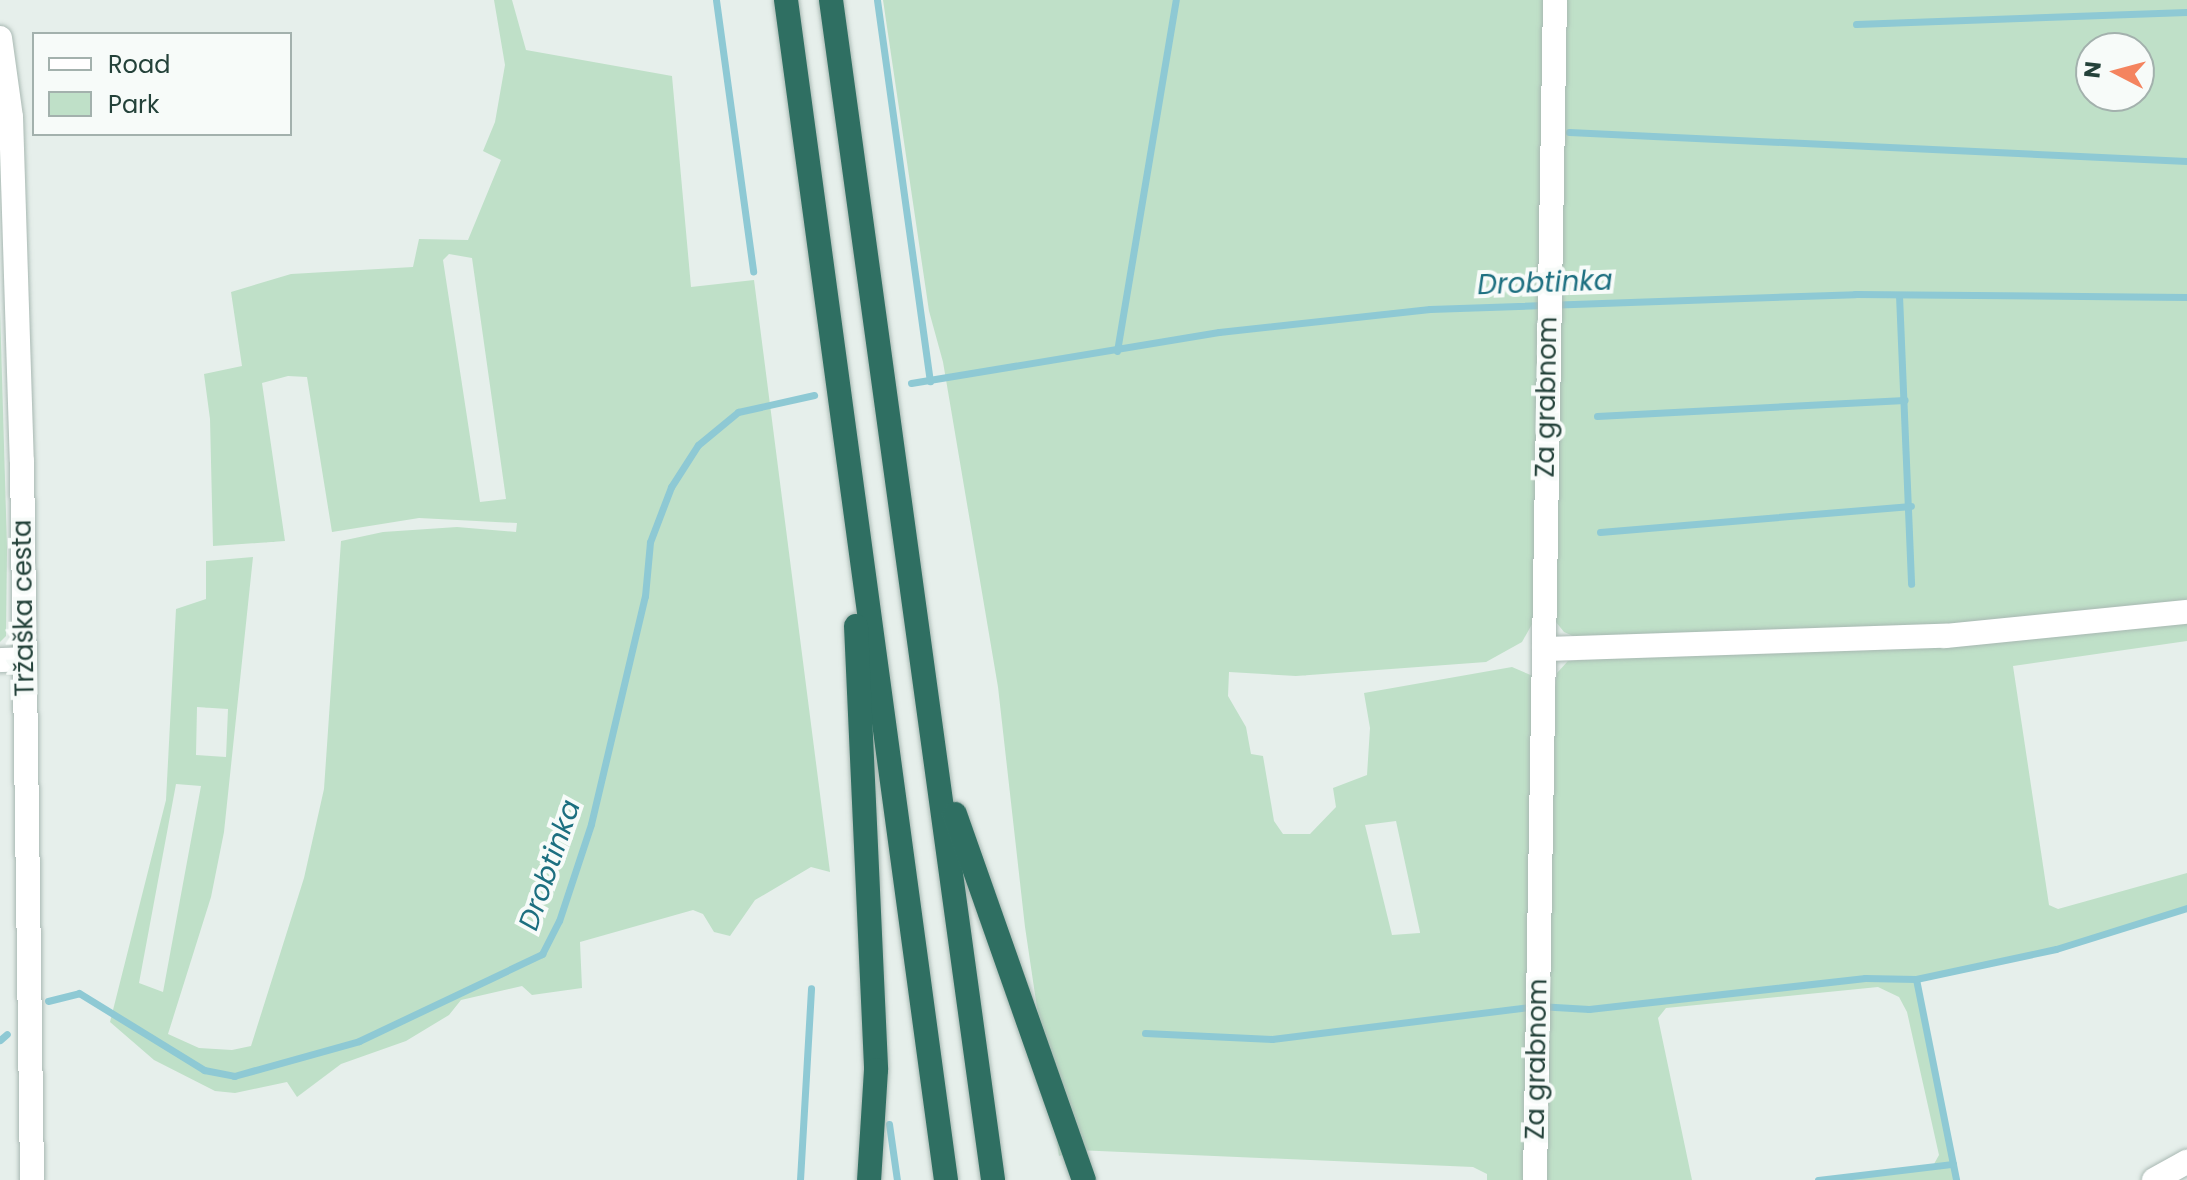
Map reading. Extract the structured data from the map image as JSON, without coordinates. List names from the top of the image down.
{
  "streets": {
    "street": ["Za grabnom", "Tržaška cesta"]
  },
  "water": ["Drobtinka"],
  "legend": ["Road", "Park"],
  "north": "left"
}
